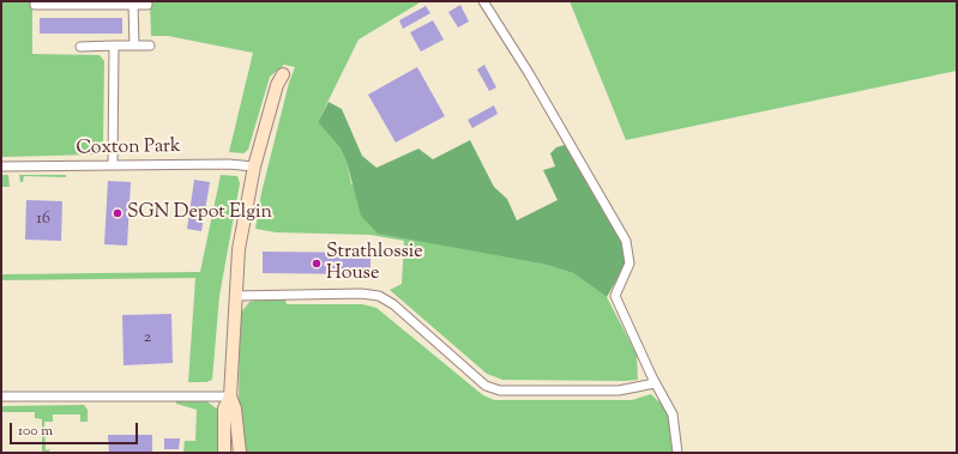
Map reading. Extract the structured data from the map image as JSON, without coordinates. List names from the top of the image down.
{
  "streets": {
    "street": ["Coxton Park"]
  },
  "places": ["SGN Depot Elgin", "Strathlossie House"],
  "house_numbers": ["16", "2"],
  "scale_bar": "100 m"
}
